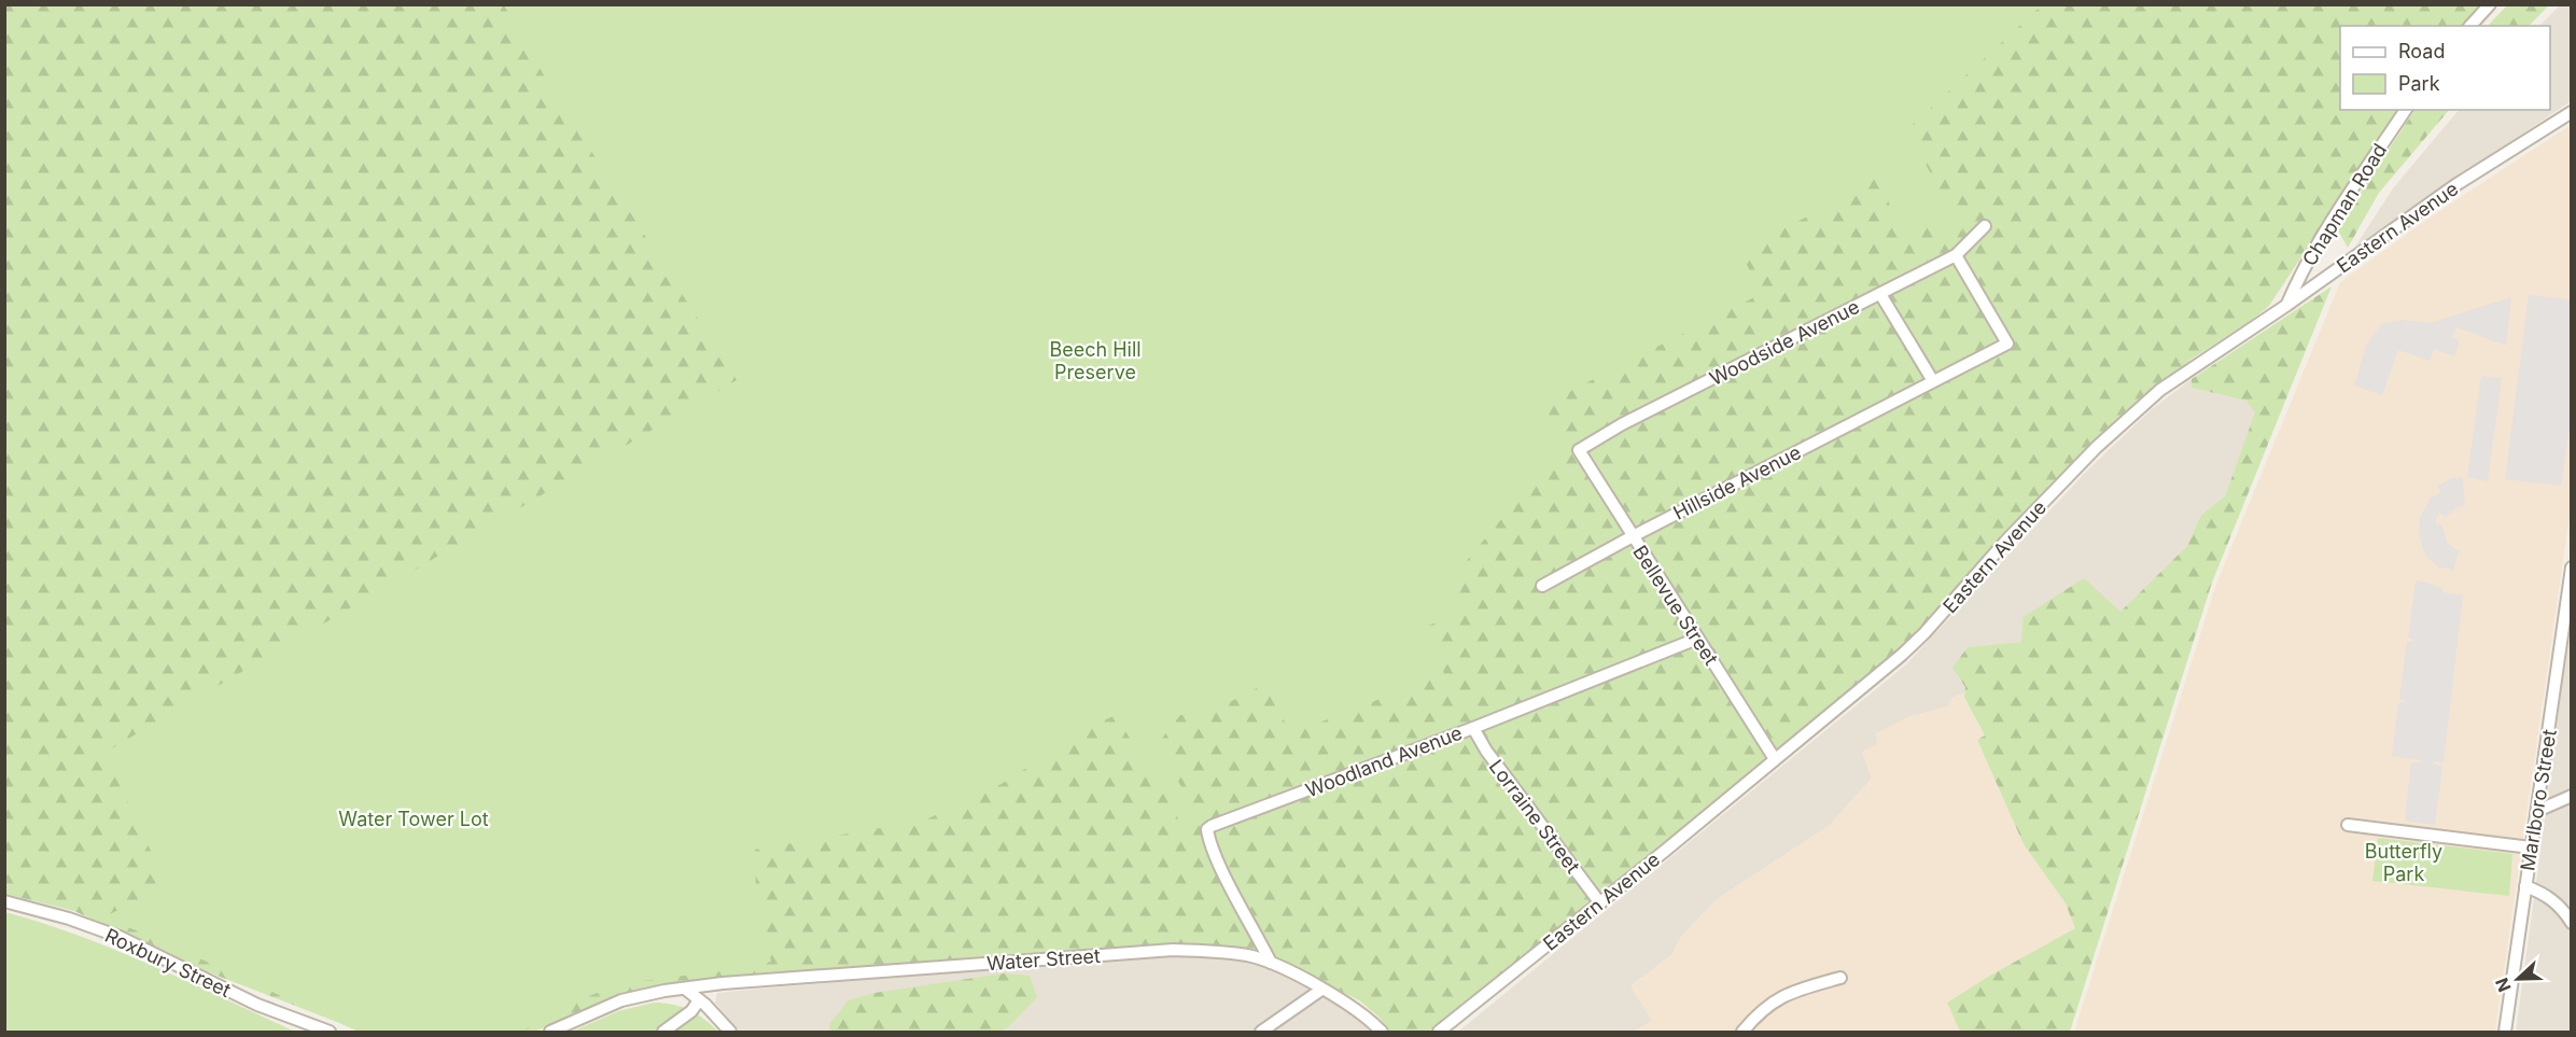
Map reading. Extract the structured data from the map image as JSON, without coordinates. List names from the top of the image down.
{
  "streets": {
    "street": [
      "Chapman Road",
      "Eastern Avenue",
      "Woodside Avenue",
      "Hillside Avenue",
      "Bellevue Street",
      "Woodland Avenue",
      "Marlboro Street",
      "Lorraine Street",
      "Water Street",
      "Roxbury Street"
    ]
  },
  "crossings": [
    ["Chapman Road", "Eastern Avenue"],
    ["Eastern Avenue", "Bellevue Street"],
    ["Eastern Avenue", "Lorraine Street"],
    ["Woodside Avenue", "Hillside Avenue"],
    ["Woodside Avenue", "Bellevue Street"],
    ["Hillside Avenue", "Bellevue Street"],
    ["Bellevue Street", "Woodland Avenue"],
    ["Woodland Avenue", "Lorraine Street"],
    ["Woodland Avenue", "Water Street"]
  ],
  "parks": ["Beech Hill Preserve", "Water Tower Lot", "Butterfly Park"],
  "legend": ["Road", "Park"],
  "north": "left"
}
